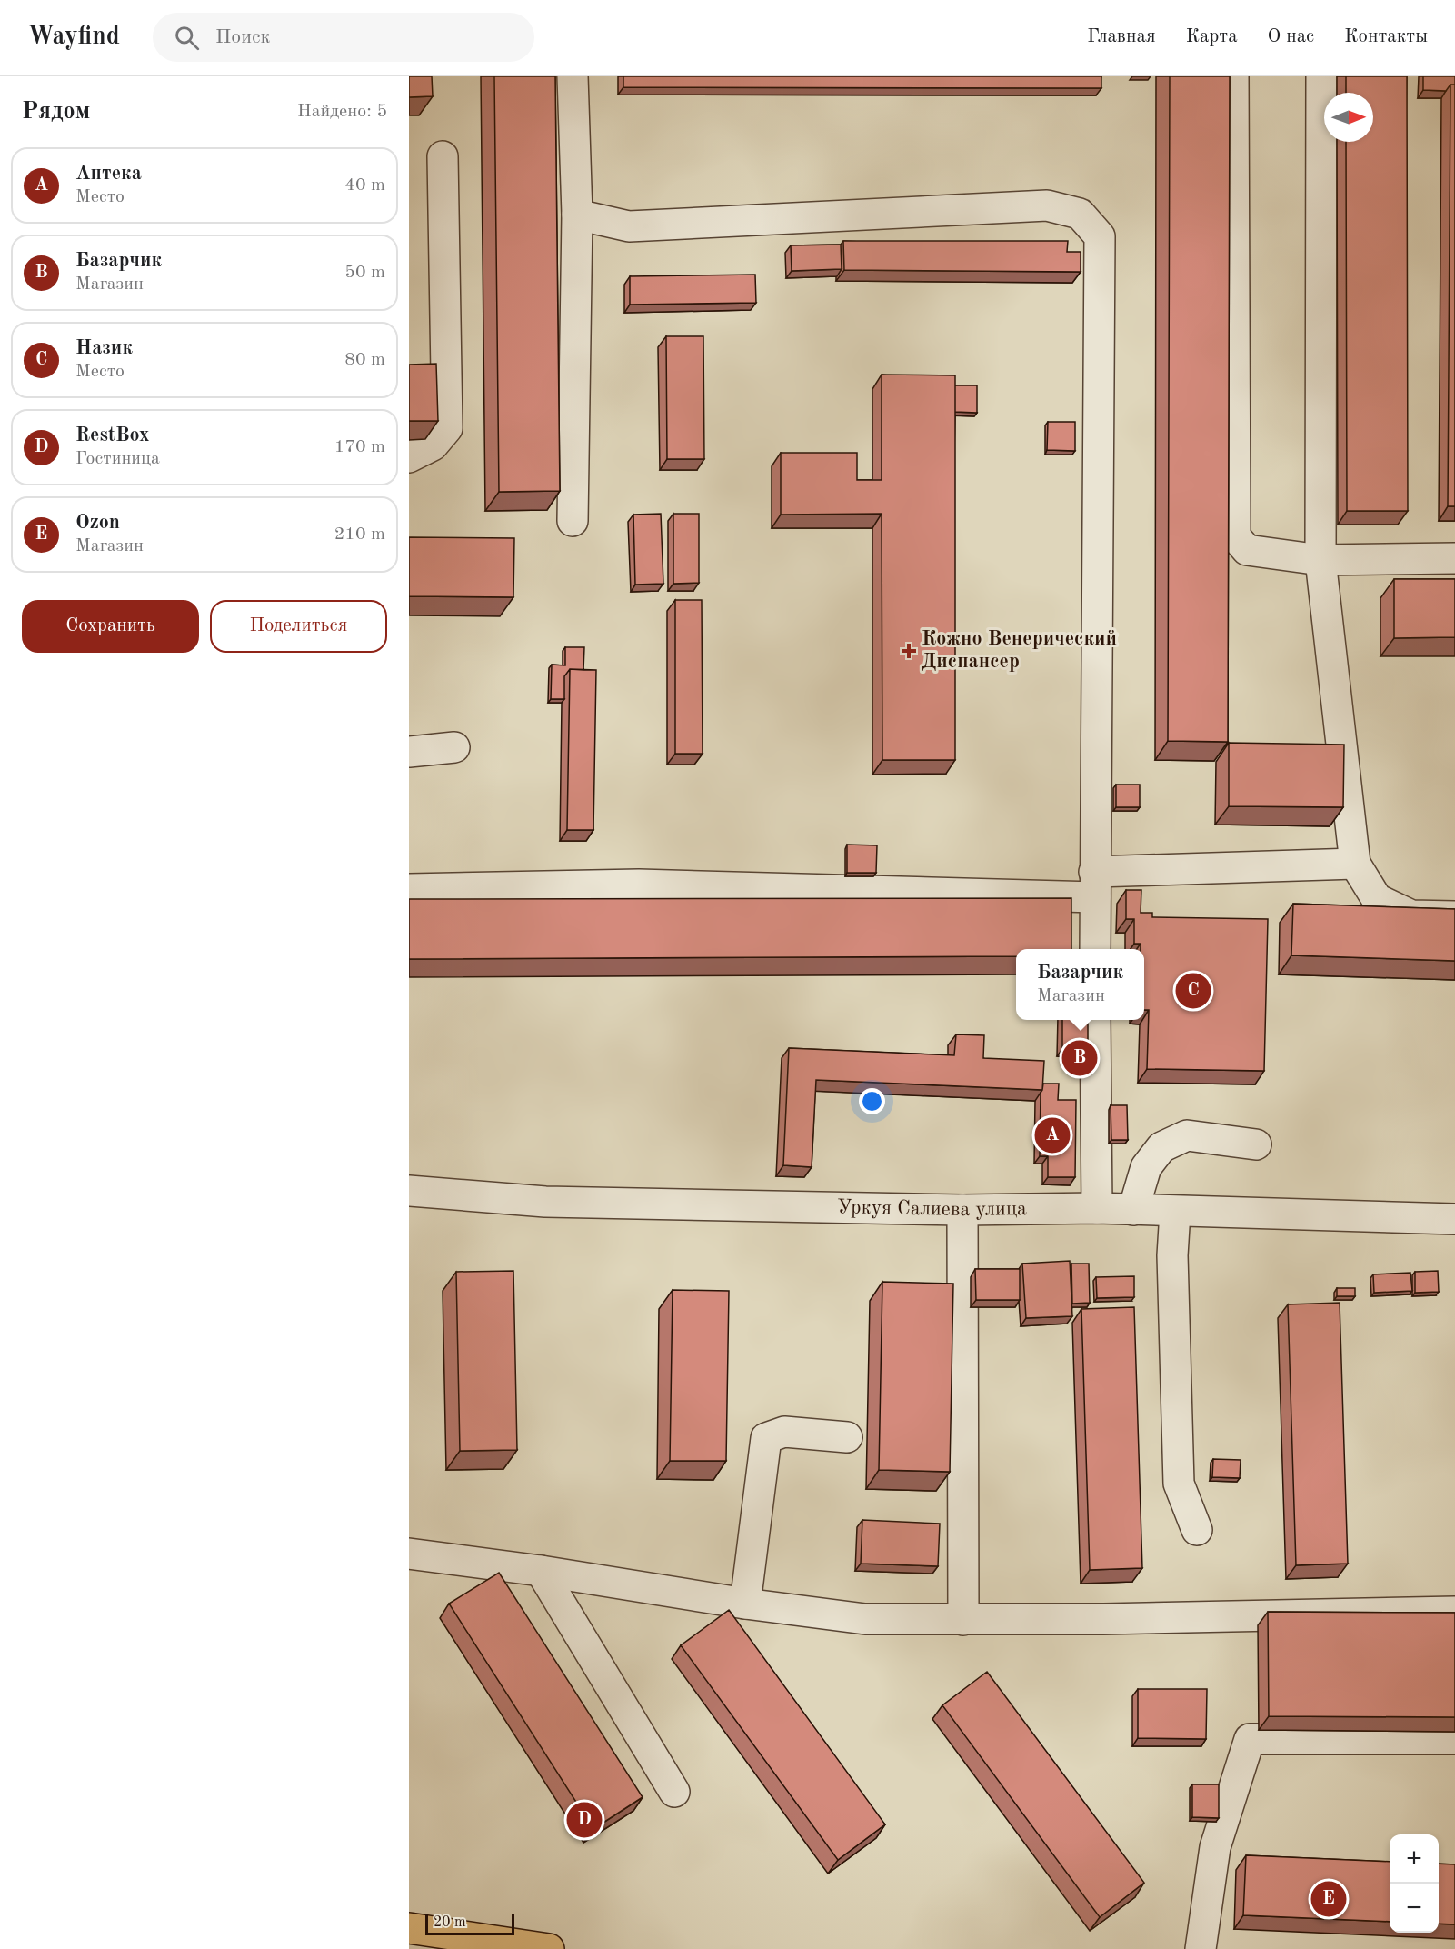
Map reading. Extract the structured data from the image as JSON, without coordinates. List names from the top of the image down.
{
  "streets": {
    "street": ["Уркуя Салиева улица"]
  },
  "places": {
    "health": ["Кожно Венерический Диспансер"]
  },
  "scale_bar": "20 m",
  "north": "right",
  "page": {
    "header": "Wayfind",
    "search": "Поиск",
    "nav": [
      "Главная",
      "Карта",
      "О нас",
      "Контакты"
    ],
    "heading": ["Рядом", "Найдено: 5"],
    "list": [
      {
        "mark": "A",
        "name": "Аптека",
        "note": "Место",
        "value": "40 m"
      },
      {
        "mark": "B",
        "name": "Базарчик",
        "note": "Магазин",
        "value": "50 m"
      },
      {
        "mark": "C",
        "name": "Назик",
        "note": "Место",
        "value": "80 m"
      },
      {
        "mark": "D",
        "name": "RestBox",
        "note": "Гостиница",
        "value": "170 m"
      },
      {
        "mark": "E",
        "name": "Ozon",
        "note": "Магазин",
        "value": "210 m"
      }
    ],
    "buttons": ["Сохранить", "Поделиться"],
    "popup": ["Базарчик", "Магазин"],
    "pins": [
      "C",
      "B",
      "A",
      "D",
      "E"
    ],
    "map_buttons": ["+", "−"],
    "scale": "20 m"
  }
}
